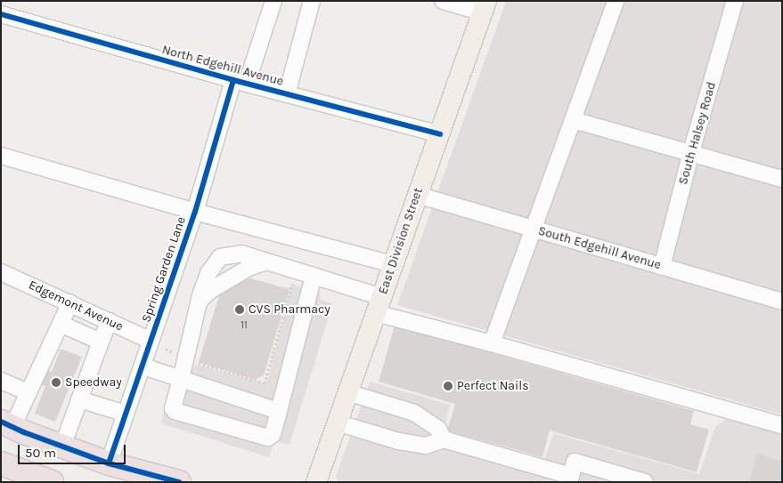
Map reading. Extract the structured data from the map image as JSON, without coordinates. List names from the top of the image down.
{
  "streets": {
    "main road": ["East Division Street"],
    "street": [
      "North Edgehill Avenue",
      "South Halsey Road",
      "South Edgehill Avenue",
      "Spring Garden Lane",
      "Edgemont Avenue"
    ]
  },
  "crossings": [
    ["North Edgehill Avenue", "East Division Street"],
    ["North Edgehill Avenue", "Spring Garden Lane"],
    ["South Halsey Road", "South Edgehill Avenue"],
    ["East Division Street", "South Edgehill Avenue"],
    ["Spring Garden Lane", "Edgemont Avenue"]
  ],
  "places": ["CVS Pharmacy", "Speedway", "Perfect Nails"],
  "house_numbers": ["11"],
  "scale_bar": "50 m"
}
